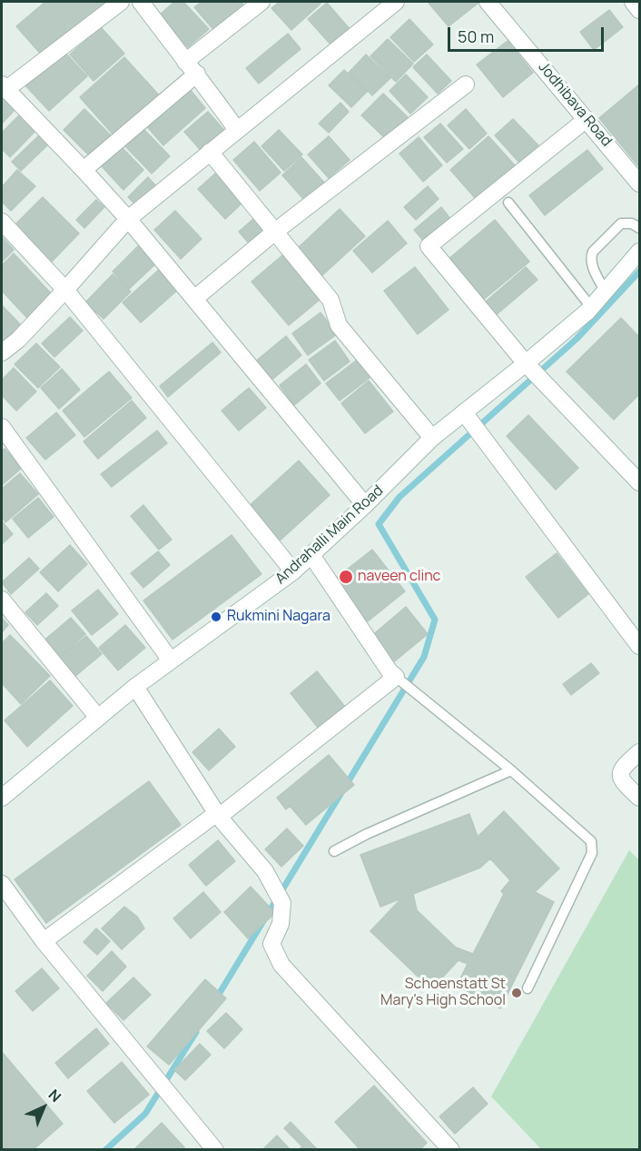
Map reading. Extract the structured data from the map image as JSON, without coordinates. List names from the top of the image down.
{
  "streets": {
    "street": ["Jodhibava Road", "Andrahalli Main Road"]
  },
  "places": ["naveen clinc", "Rukmini Nagara", "Schoenstatt St Mary's High School"],
  "scale_bar": "50 m",
  "north": "top right"
}
